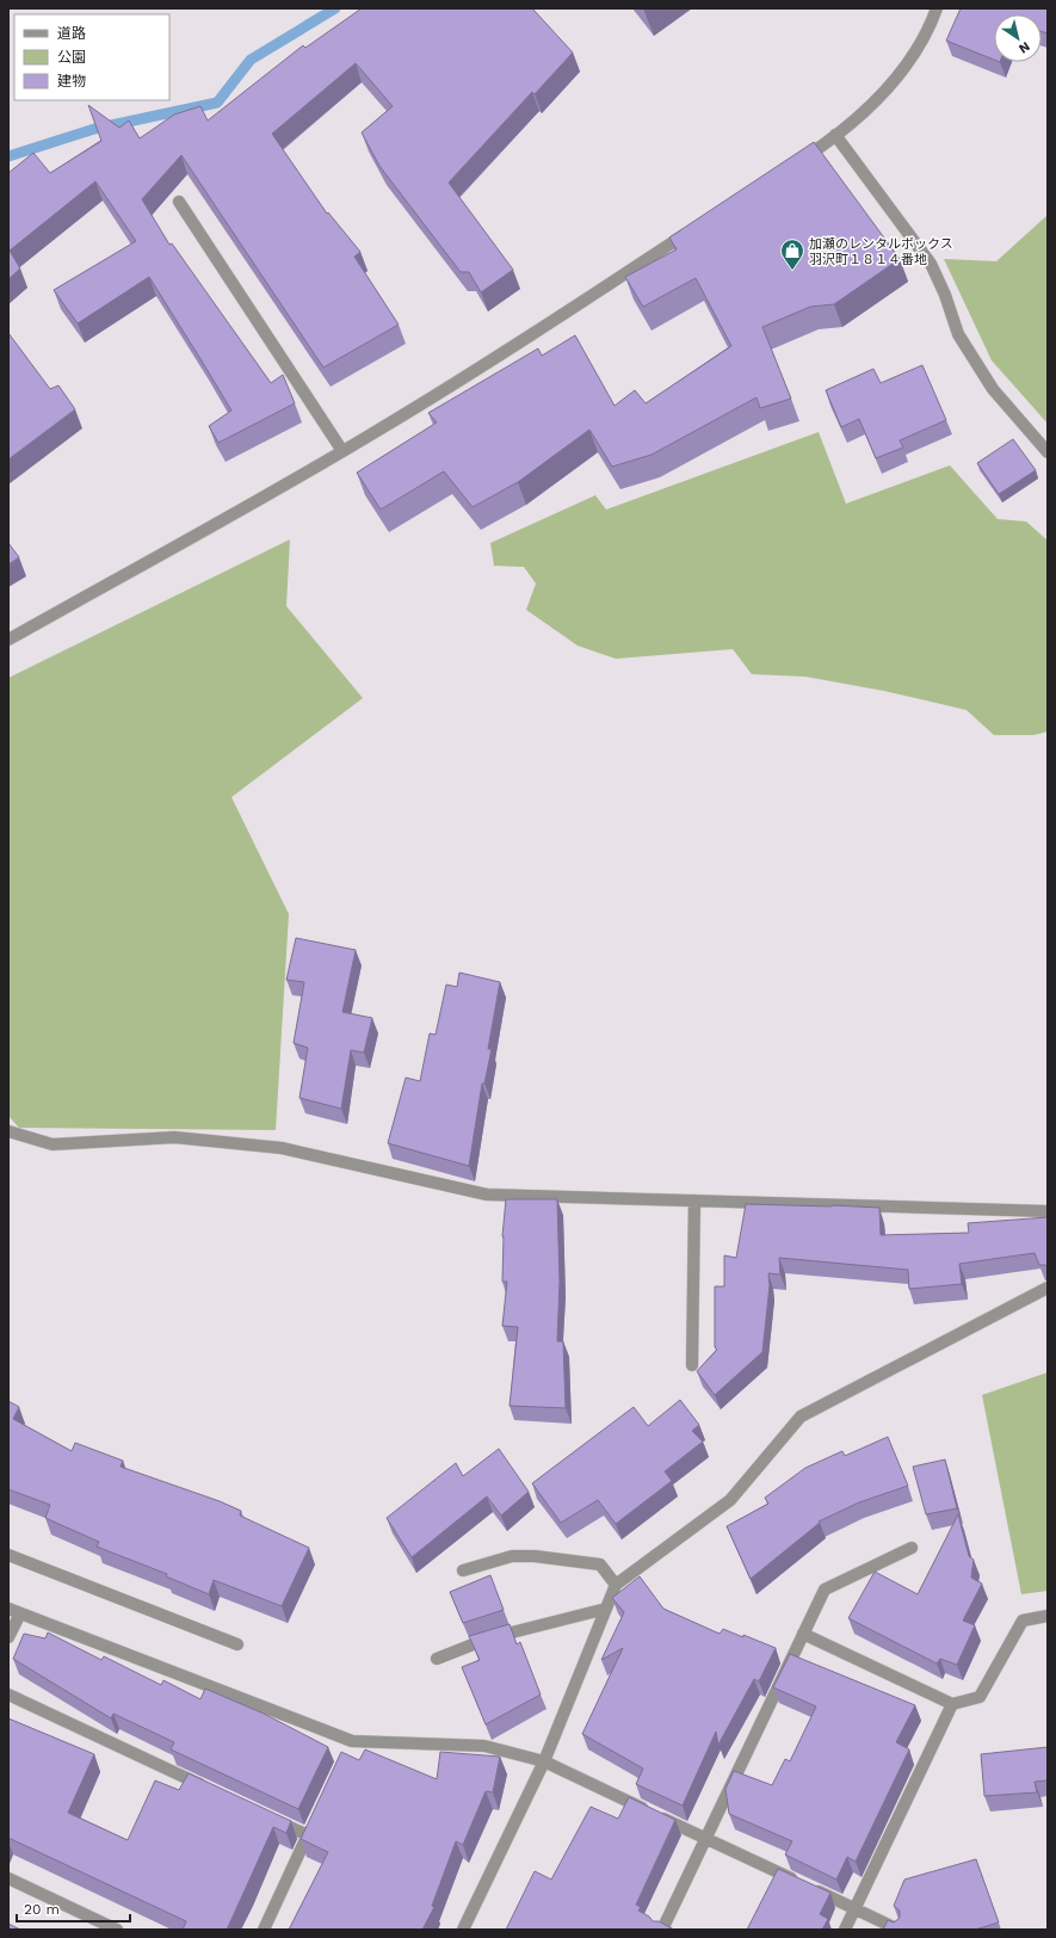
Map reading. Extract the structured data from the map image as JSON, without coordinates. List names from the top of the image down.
{
  "places": {
    "shop": ["加瀬のレンタルボックス 羽沢町１８１４番地"]
  },
  "legend": ["道路", "公園", "建物"],
  "scale_bar": "20 m",
  "north": "bottom right"
}
